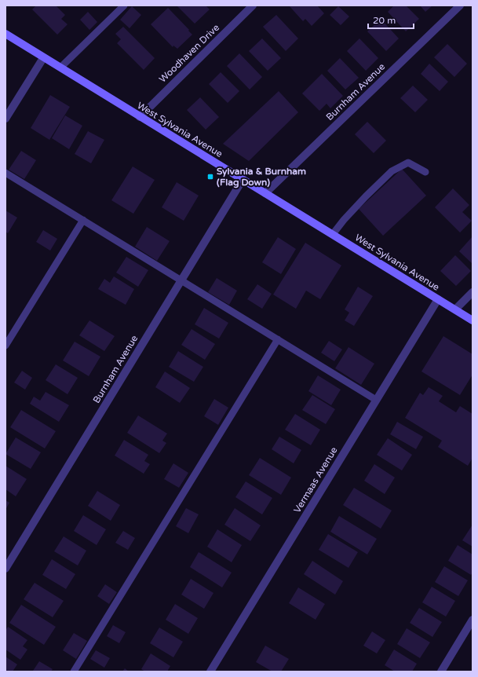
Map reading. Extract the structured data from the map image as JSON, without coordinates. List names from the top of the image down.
{
  "streets": {
    "main road": ["West Sylvania Avenue"],
    "street": ["Woodhaven Drive", "Burnham Avenue", "Vermaas Avenue"]
  },
  "crossings": [
    ["Woodhaven Drive", "West Sylvania Avenue"],
    ["Burnham Avenue", "West Sylvania Avenue"],
    ["West Sylvania Avenue", "Vermaas Avenue"]
  ],
  "places": {
    "transit": ["Sylvania & Burnham (Flag Down)"]
  },
  "scale_bar": "20 m"
}
